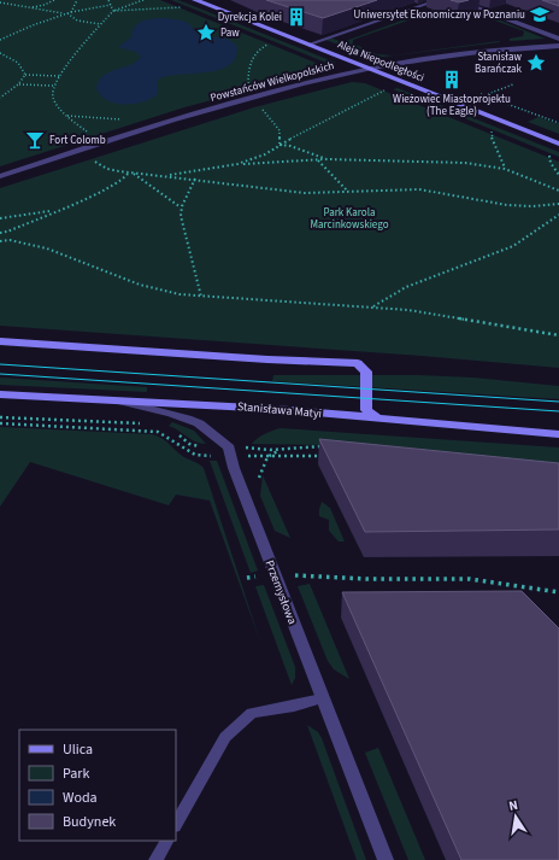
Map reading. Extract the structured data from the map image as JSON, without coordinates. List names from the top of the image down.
{
  "streets": {
    "street": [
      "Aleja Niepodległości",
      "Powstańców Wielkopolskich",
      "Stanisława Matyi",
      "Przemysłowa"
    ]
  },
  "crossings": [
    ["Aleja Niepodległości", "Powstańców Wielkopolskich"]
  ],
  "parks": ["Park Karola Marcinkowskiego"],
  "places": {
    "school or university": ["Uniwersytet Ekonomiczny w Poznaniu"],
    "building": ["Dyrekcja Kolei", "Wieżowiec Miastoprojektu (The Eagle)"],
    "place": ["Paw", "Stanisław Barańczak"],
    "bar": ["Fort Colomb"]
  },
  "legend": [
    "Ulica",
    "Park",
    "Woda",
    "Budynek"
  ],
  "north": "top"
}
